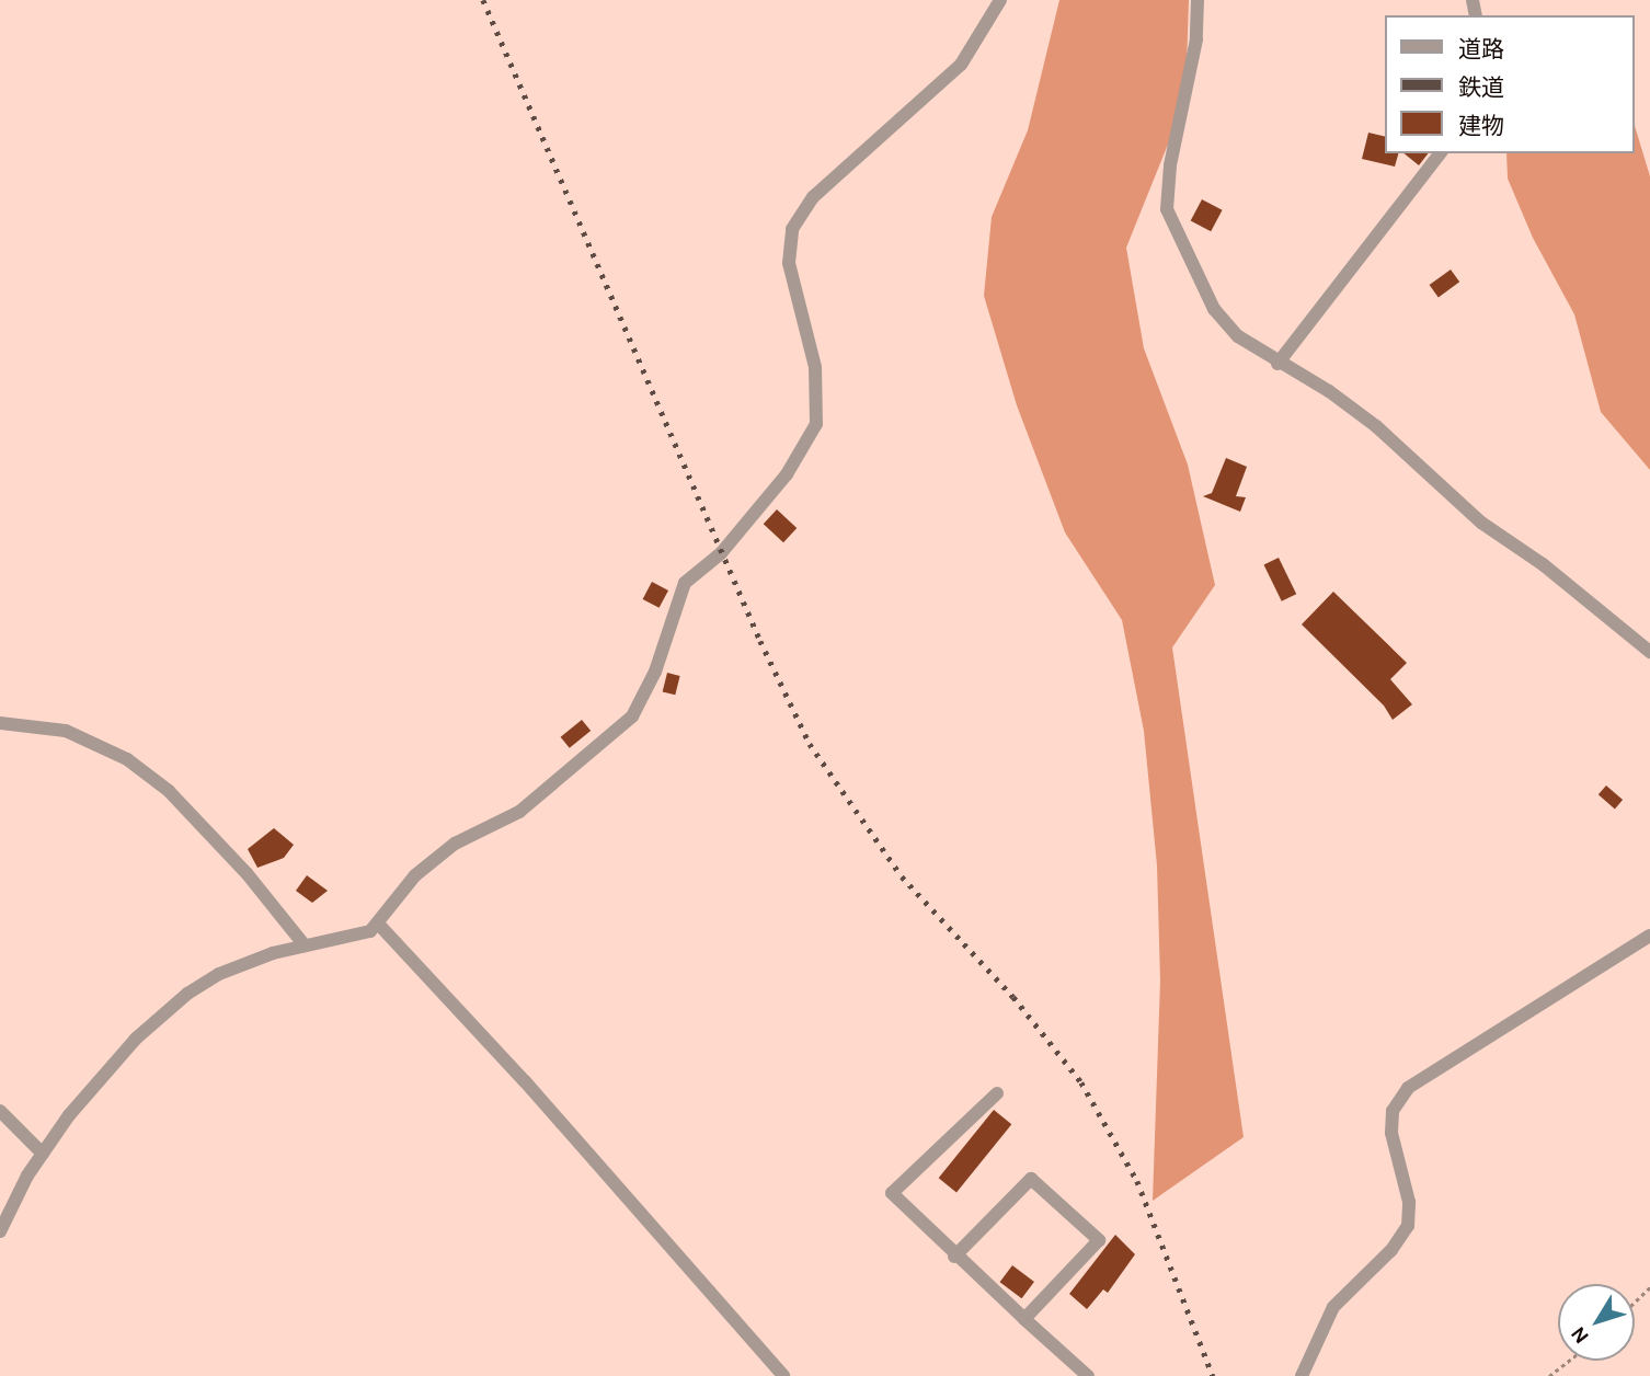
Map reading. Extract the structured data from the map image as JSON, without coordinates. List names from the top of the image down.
{
  "legend": ["道路", "鉄道", "建物"],
  "north": "bottom left"
}
